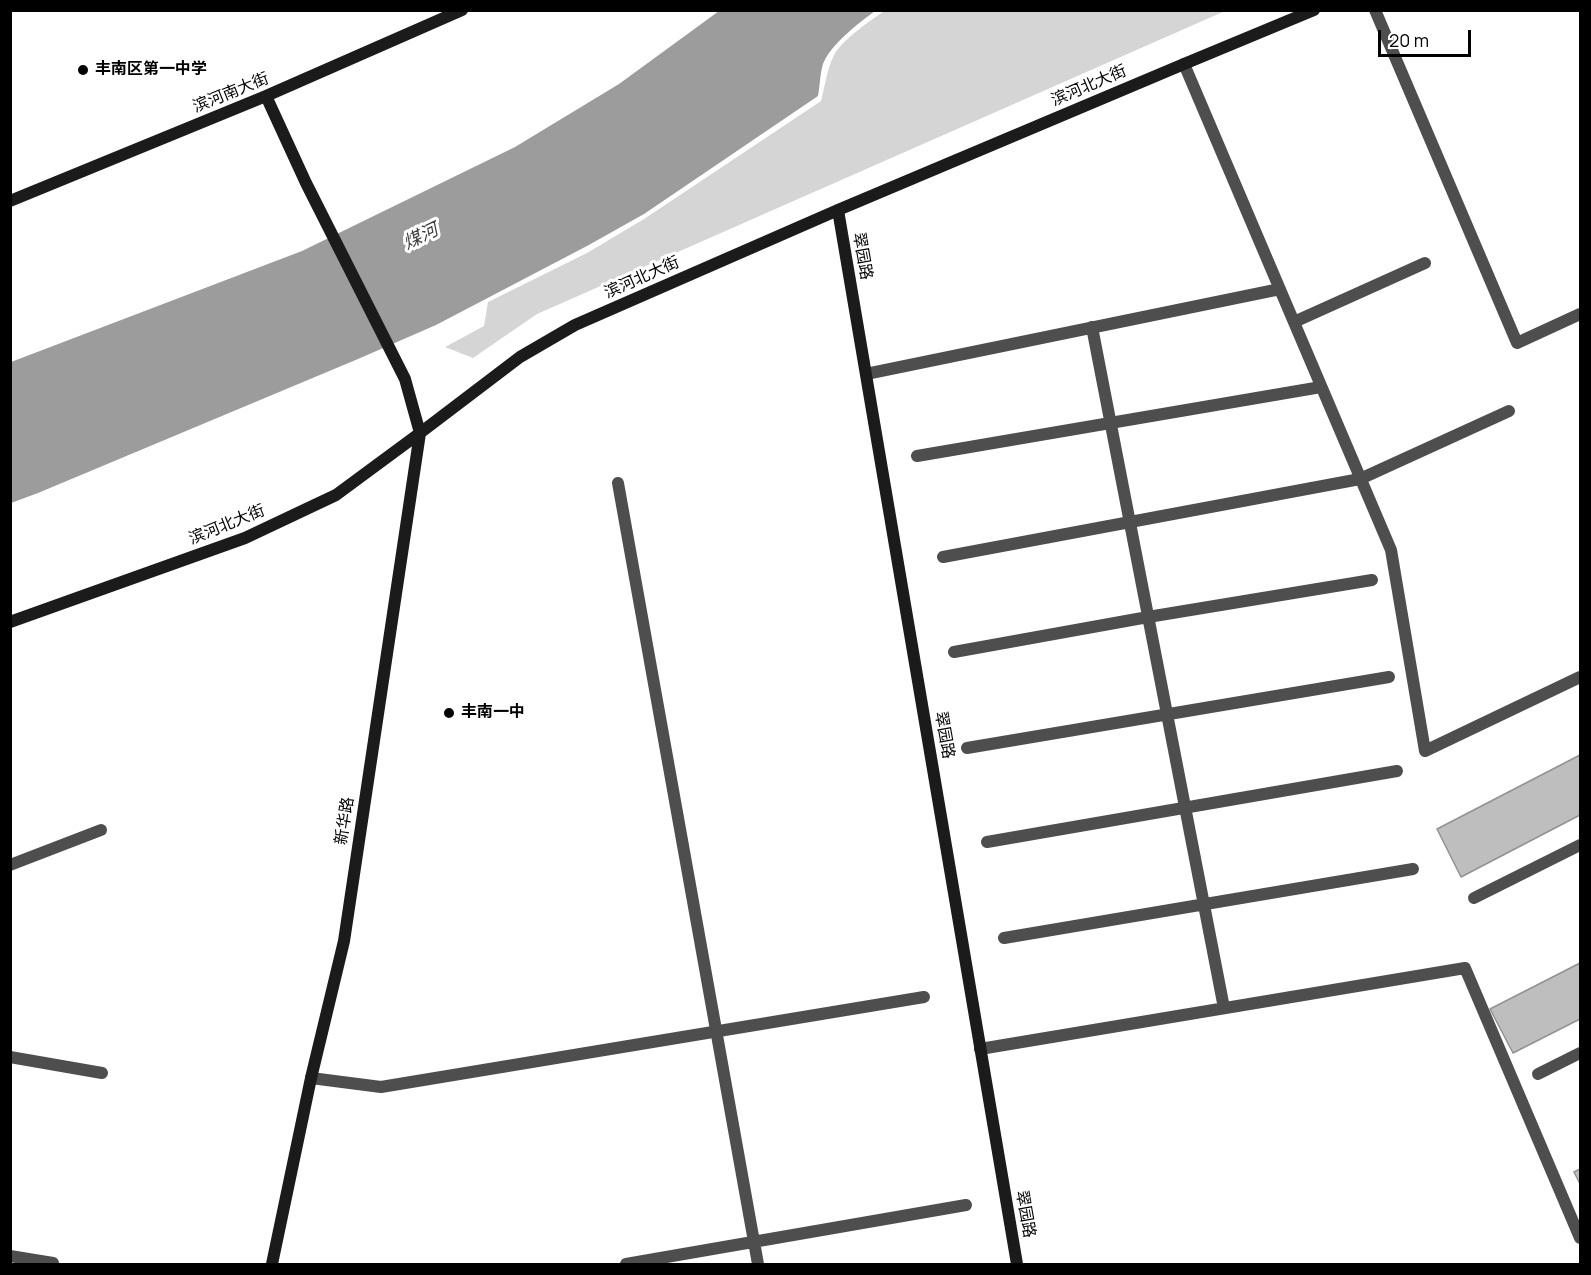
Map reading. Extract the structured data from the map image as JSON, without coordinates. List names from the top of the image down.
{
  "streets": {
    "street": [
      "滨河北大街",
      "滨河南大街",
      "翠园路",
      "新华路"
    ]
  },
  "crossings": [
    ["滨河北大街", "翠园路"],
    ["滨河北大街", "新华路"],
    ["滨河南大街", "新华路"]
  ],
  "water": ["煤河"],
  "places": ["丰南区第一中学", "丰南一中"],
  "scale_bar": "20 m"
}
